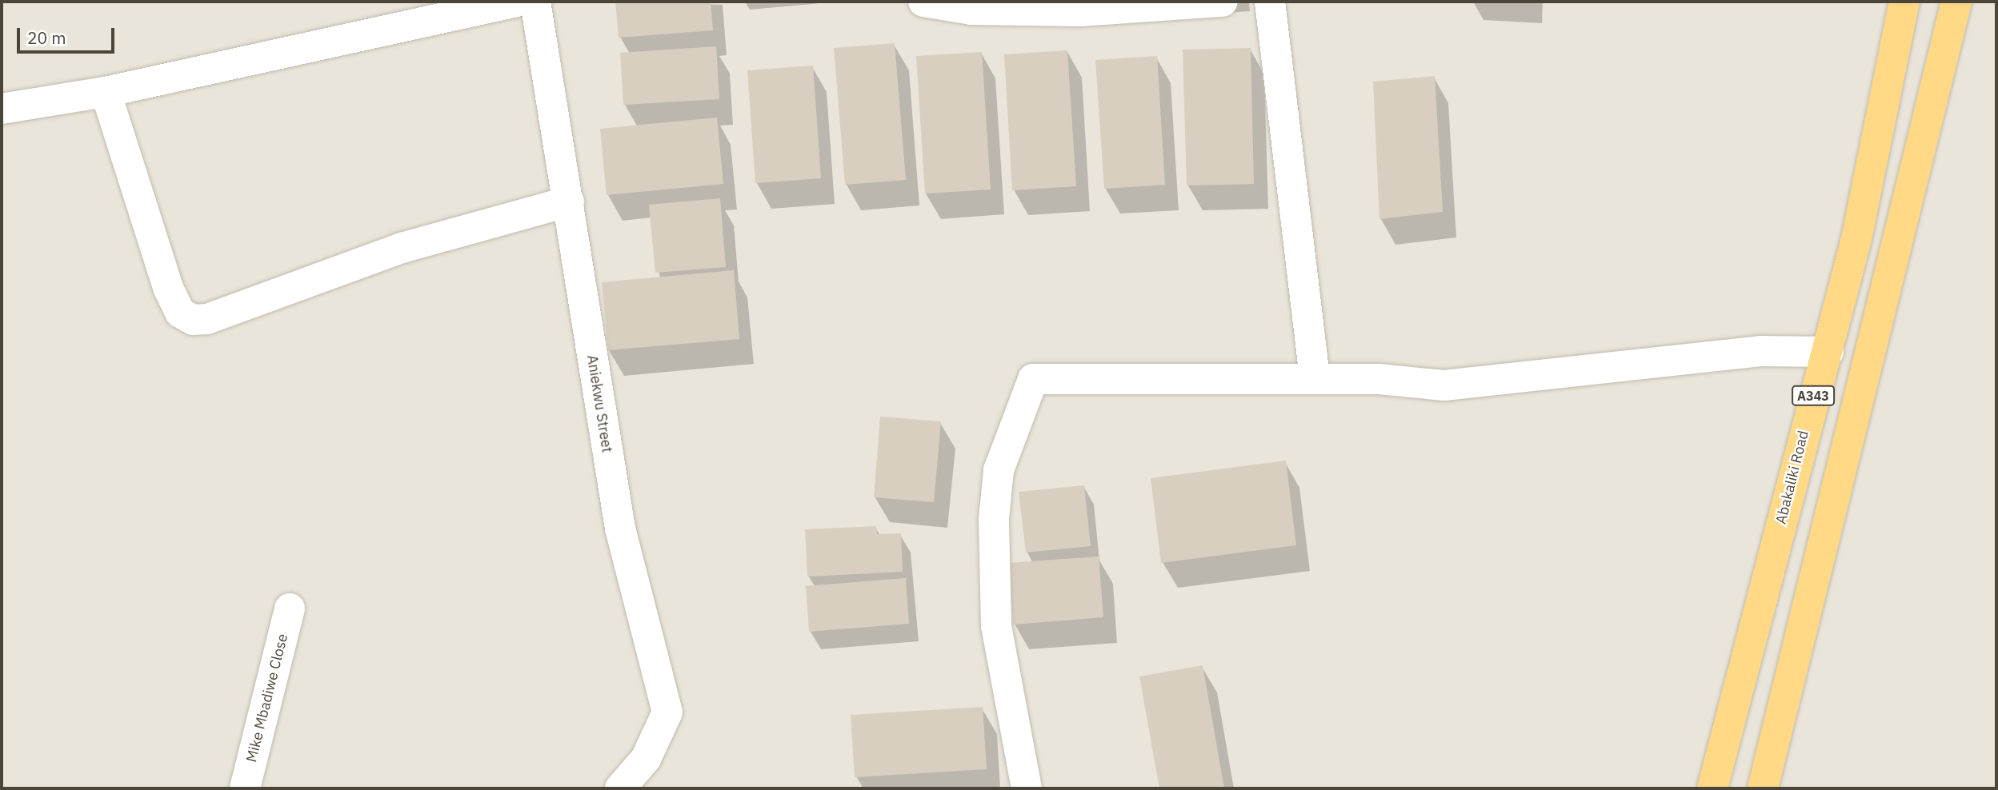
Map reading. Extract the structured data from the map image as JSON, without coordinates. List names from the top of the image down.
{
  "streets": {
    "highway": ["A343", "Abakaliki Road"],
    "street": ["Aniekwu Street", "Mike Mbadiwe Close"]
  },
  "scale_bar": "20 m"
}
